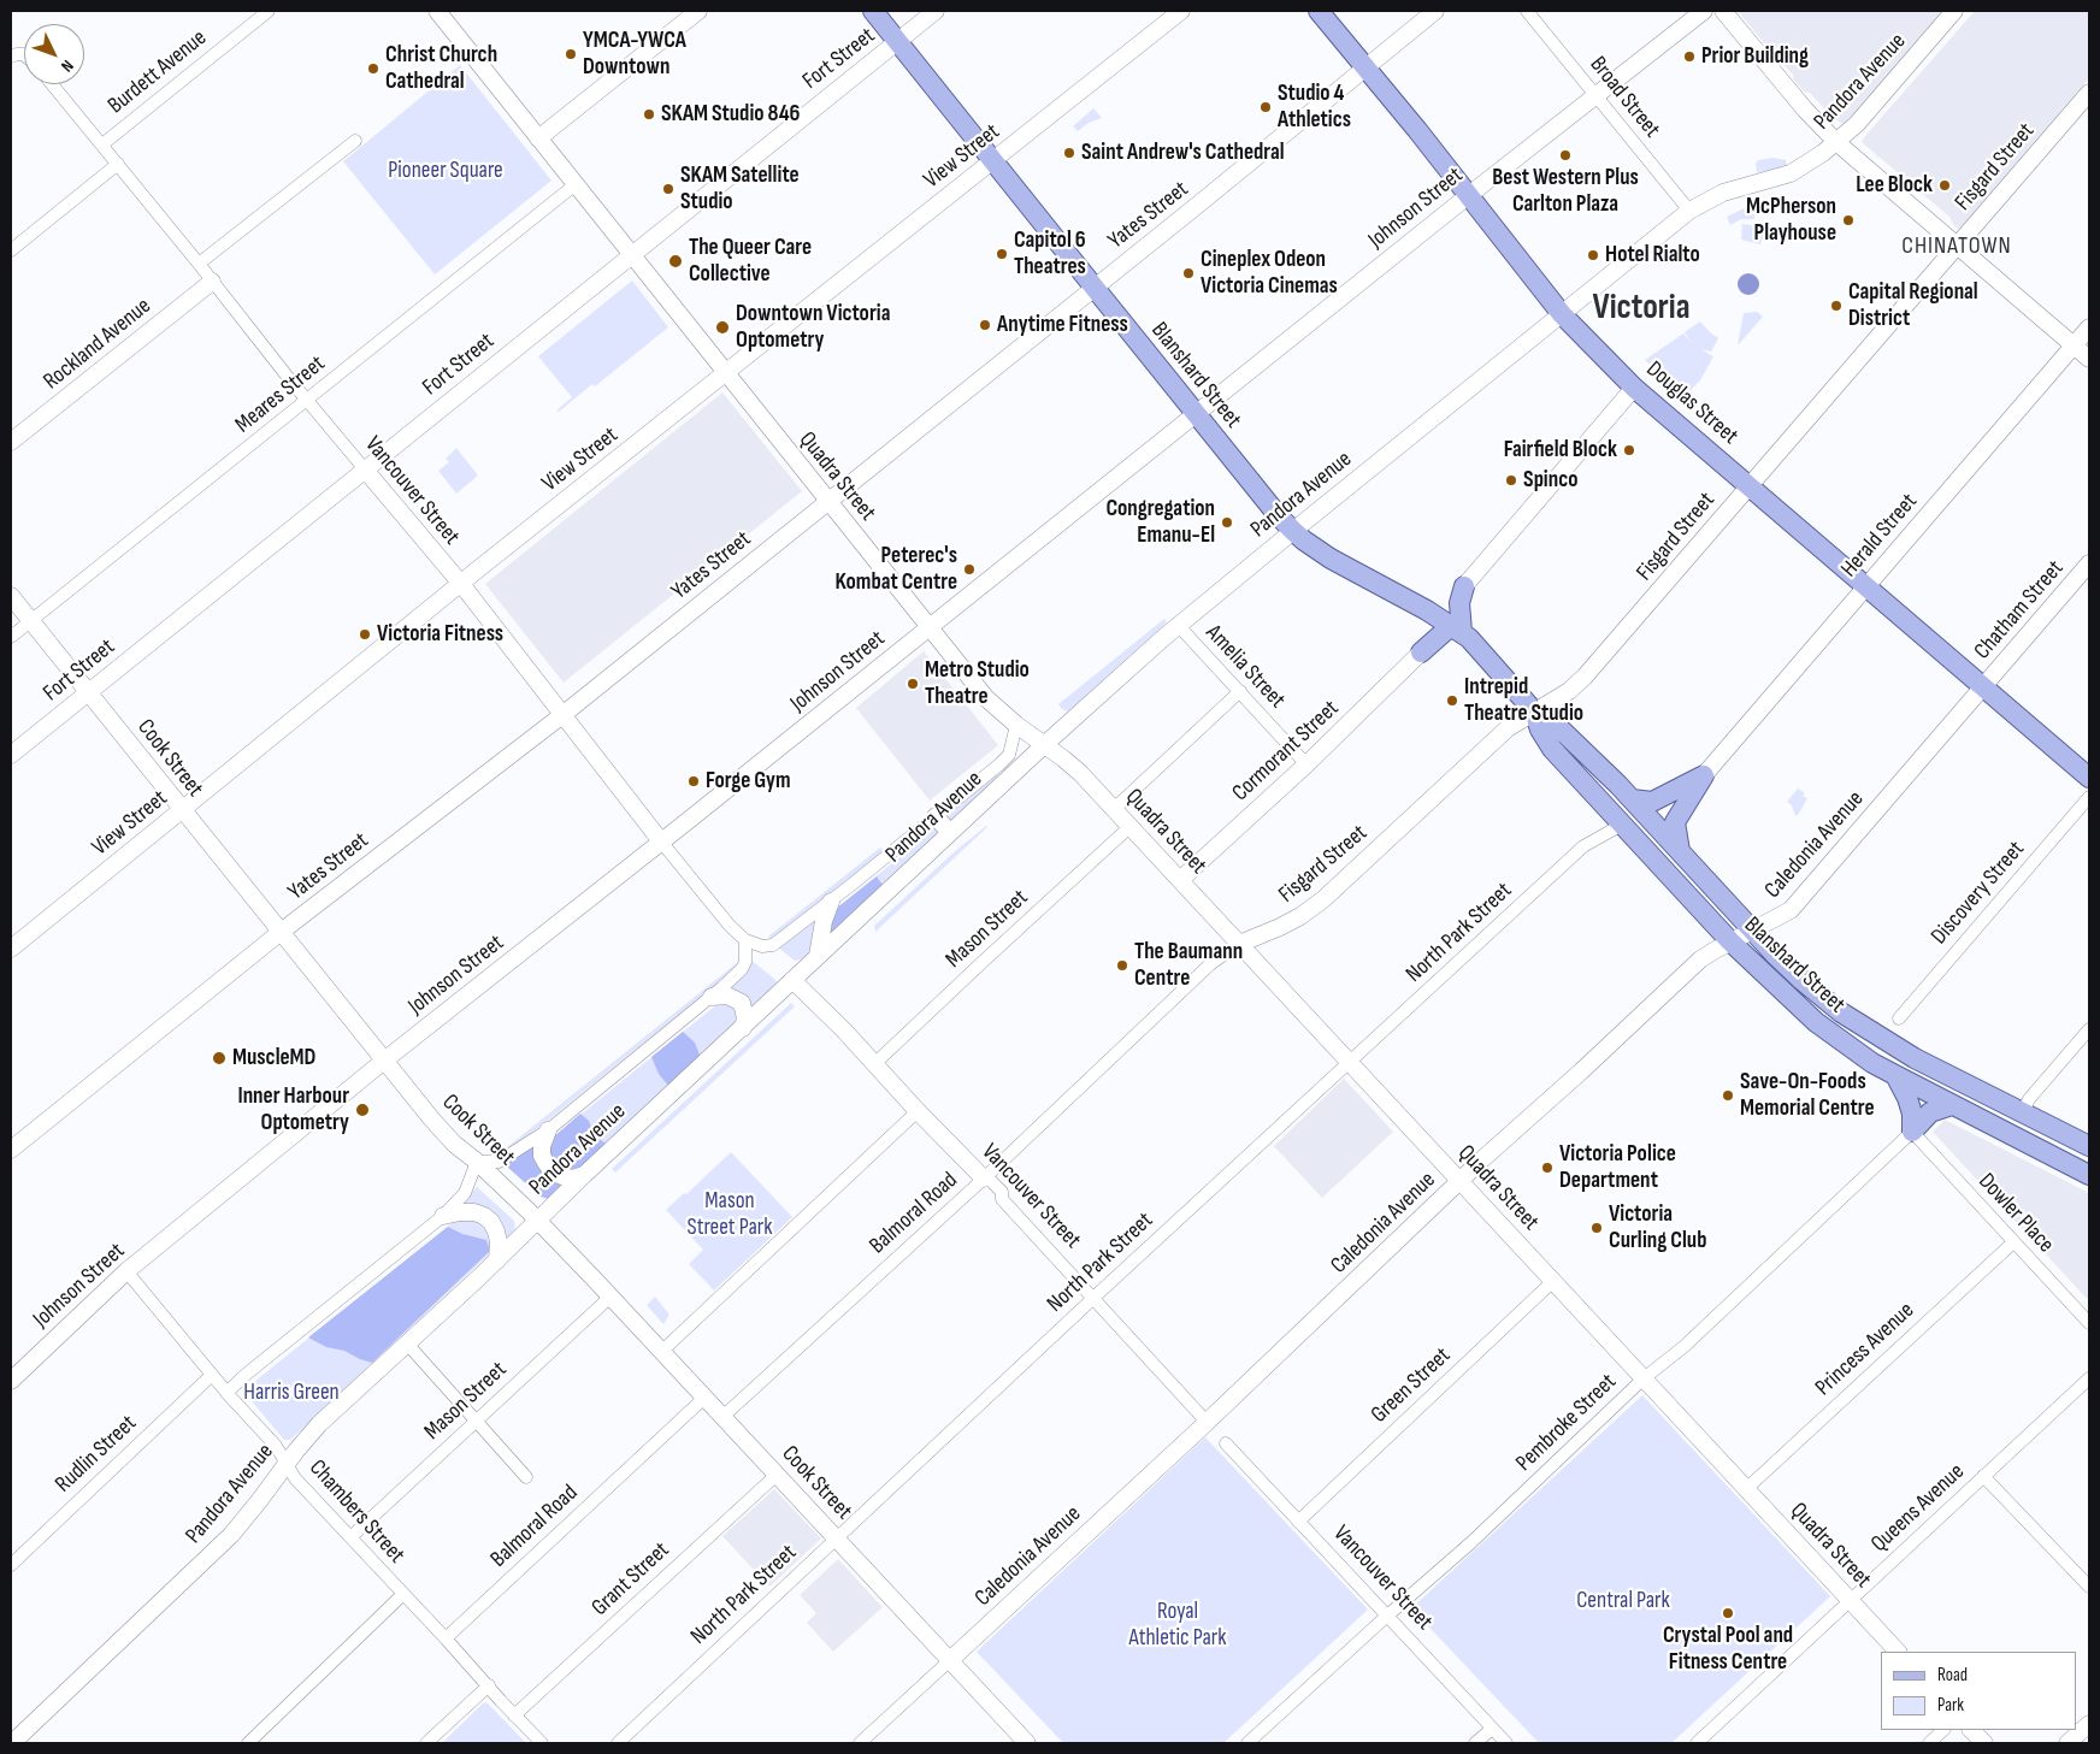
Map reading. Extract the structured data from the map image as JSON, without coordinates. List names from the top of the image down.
{
  "streets": {
    "main road": [
      "Fort Street",
      "Pandora Avenue",
      "View Street",
      "Fisgard Street",
      "Johnson Street",
      "Yates Street",
      "Rockland Avenue",
      "Blanshard Street",
      "Douglas Street",
      "Quadra Street",
      "Vancouver Street",
      "Herald Street",
      "Chatham Street",
      "Cormorant Street",
      "Cook Street",
      "Caledonia Avenue"
    ],
    "street": [
      "Burdett Avenue",
      "Broad Street",
      "Meares Street",
      "Amelia Street",
      "Discovery Street",
      "Mason Street",
      "North Park Street",
      "Balmoral Road",
      "Dowler Place",
      "Princess Avenue",
      "Green Street",
      "Pembroke Street",
      "Rudlin Street",
      "Queens Avenue",
      "Chambers Street",
      "Grant Street"
    ]
  },
  "crossings": [
    ["Fort Street", "Blanshard Street"],
    ["Fort Street", "Quadra Street"],
    ["Fort Street", "Vancouver Street"],
    ["Fort Street", "Cook Street"],
    ["Burdett Avenue", "Vancouver Street"],
    ["Pandora Avenue", "Broad Street"],
    ["Pandora Avenue", "Blanshard Street"],
    ["Pandora Avenue", "Douglas Street"],
    ["Pandora Avenue", "Quadra Street"],
    ["Pandora Avenue", "Vancouver Street"],
    ["Pandora Avenue", "Amelia Street"],
    ["Pandora Avenue", "Cook Street"],
    ["Pandora Avenue", "Chambers Street"],
    ["Broad Street", "Johnson Street"],
    ["View Street", "Blanshard Street"],
    ["View Street", "Quadra Street"],
    ["View Street", "Vancouver Street"],
    ["View Street", "Cook Street"],
    ["Fisgard Street", "Blanshard Street"],
    ["Fisgard Street", "Douglas Street"],
    ["Fisgard Street", "Quadra Street"],
    ["Fisgard Street", "Balmoral Road"],
    ["Johnson Street", "Blanshard Street"],
    ["Johnson Street", "Douglas Street"],
    ["Johnson Street", "Quadra Street"],
    ["Johnson Street", "Vancouver Street"],
    ["Johnson Street", "Cook Street"],
    ["Johnson Street", "Chambers Street"],
    ["Yates Street", "Blanshard Street"],
    ["Yates Street", "Douglas Street"],
    ["Yates Street", "Quadra Street"],
    ["Yates Street", "Vancouver Street"],
    ["Yates Street", "Cook Street"],
    ["Rockland Avenue", "Vancouver Street"],
    ["Blanshard Street", "Caledonia Avenue"],
    ["Blanshard Street", "North Park Street"],
    ["Meares Street", "Quadra Street"],
    ["Meares Street", "Vancouver Street"],
    ["Meares Street", "Cook Street"],
    ["Douglas Street", "Herald Street"],
    ["Douglas Street", "Chatham Street"],
    ["Douglas Street", "Caledonia Avenue"],
    ["Quadra Street", "Cormorant Street"],
    ["Quadra Street", "Caledonia Avenue"],
    ["Quadra Street", "Mason Street"],
    ["Quadra Street", "North Park Street"],
    ["Quadra Street", "Balmoral Road"],
    ["Quadra Street", "Princess Avenue"],
    ["Quadra Street", "Green Street"],
    ["Quadra Street", "Pembroke Street"],
    ["Quadra Street", "Queens Avenue"],
    ["Vancouver Street", "Caledonia Avenue"],
    ["Vancouver Street", "Mason Street"],
    ["Vancouver Street", "North Park Street"],
    ["Vancouver Street", "Balmoral Road"],
    ["Vancouver Street", "Green Street"],
    ["Vancouver Street", "Pembroke Street"],
    ["Chatham Street", "Caledonia Avenue"],
    ["Amelia Street", "Cormorant Street"],
    ["Cook Street", "Caledonia Avenue"],
    ["Cook Street", "Mason Street"],
    ["Cook Street", "North Park Street"],
    ["Cook Street", "Balmoral Road"],
    ["Cook Street", "Grant Street"],
    ["Mason Street", "Chambers Street"],
    ["Balmoral Road", "Chambers Street"],
    ["Dowler Place", "Princess Avenue"],
    ["Dowler Place", "Pembroke Street"],
    ["Rudlin Street", "Chambers Street"],
    ["Chambers Street", "Grant Street"]
  ],
  "districts": ["CHINATOWN", "Victoria"],
  "parks": [
    "Pioneer Square",
    "Mason Street Park",
    "Harris Green",
    "Central Park",
    "Royal Athletic Park"
  ],
  "places": [
    "YMCA-YWCA Downtown",
    "Prior Building",
    "Christ Church Cathedral",
    "Studio 4 Athletics",
    "SKAM Studio 846",
    "Saint Andrew's Cathedral",
    "Best Western Plus Carlton Plaza",
    "Lee Block",
    "SKAM Satellite Studio",
    "McPherson Playhouse",
    "Capitol 6 Theatres",
    "Hotel Rialto",
    "The Queer Care Collective",
    "Cineplex Odeon Victoria Cinemas",
    "Capital Regional District",
    "Anytime Fitness",
    "Downtown Victoria Optometry",
    "Fairfield Block",
    "Spinco",
    "Congregation Emanu-El",
    "Peterec's Kombat Centre",
    "Victoria Fitness",
    "Metro Studio Theatre",
    "Intrepid Theatre Studio",
    "Forge Gym",
    "The Baumann Centre",
    "MuscleMD",
    "Save-On-Foods Memorial Centre",
    "Inner Harbour Optometry",
    "Victoria Police Department",
    "Victoria Curling Club",
    "Crystal Pool and Fitness Centre"
  ],
  "legend": ["Road", "Park"],
  "north": "bottom right"
}
